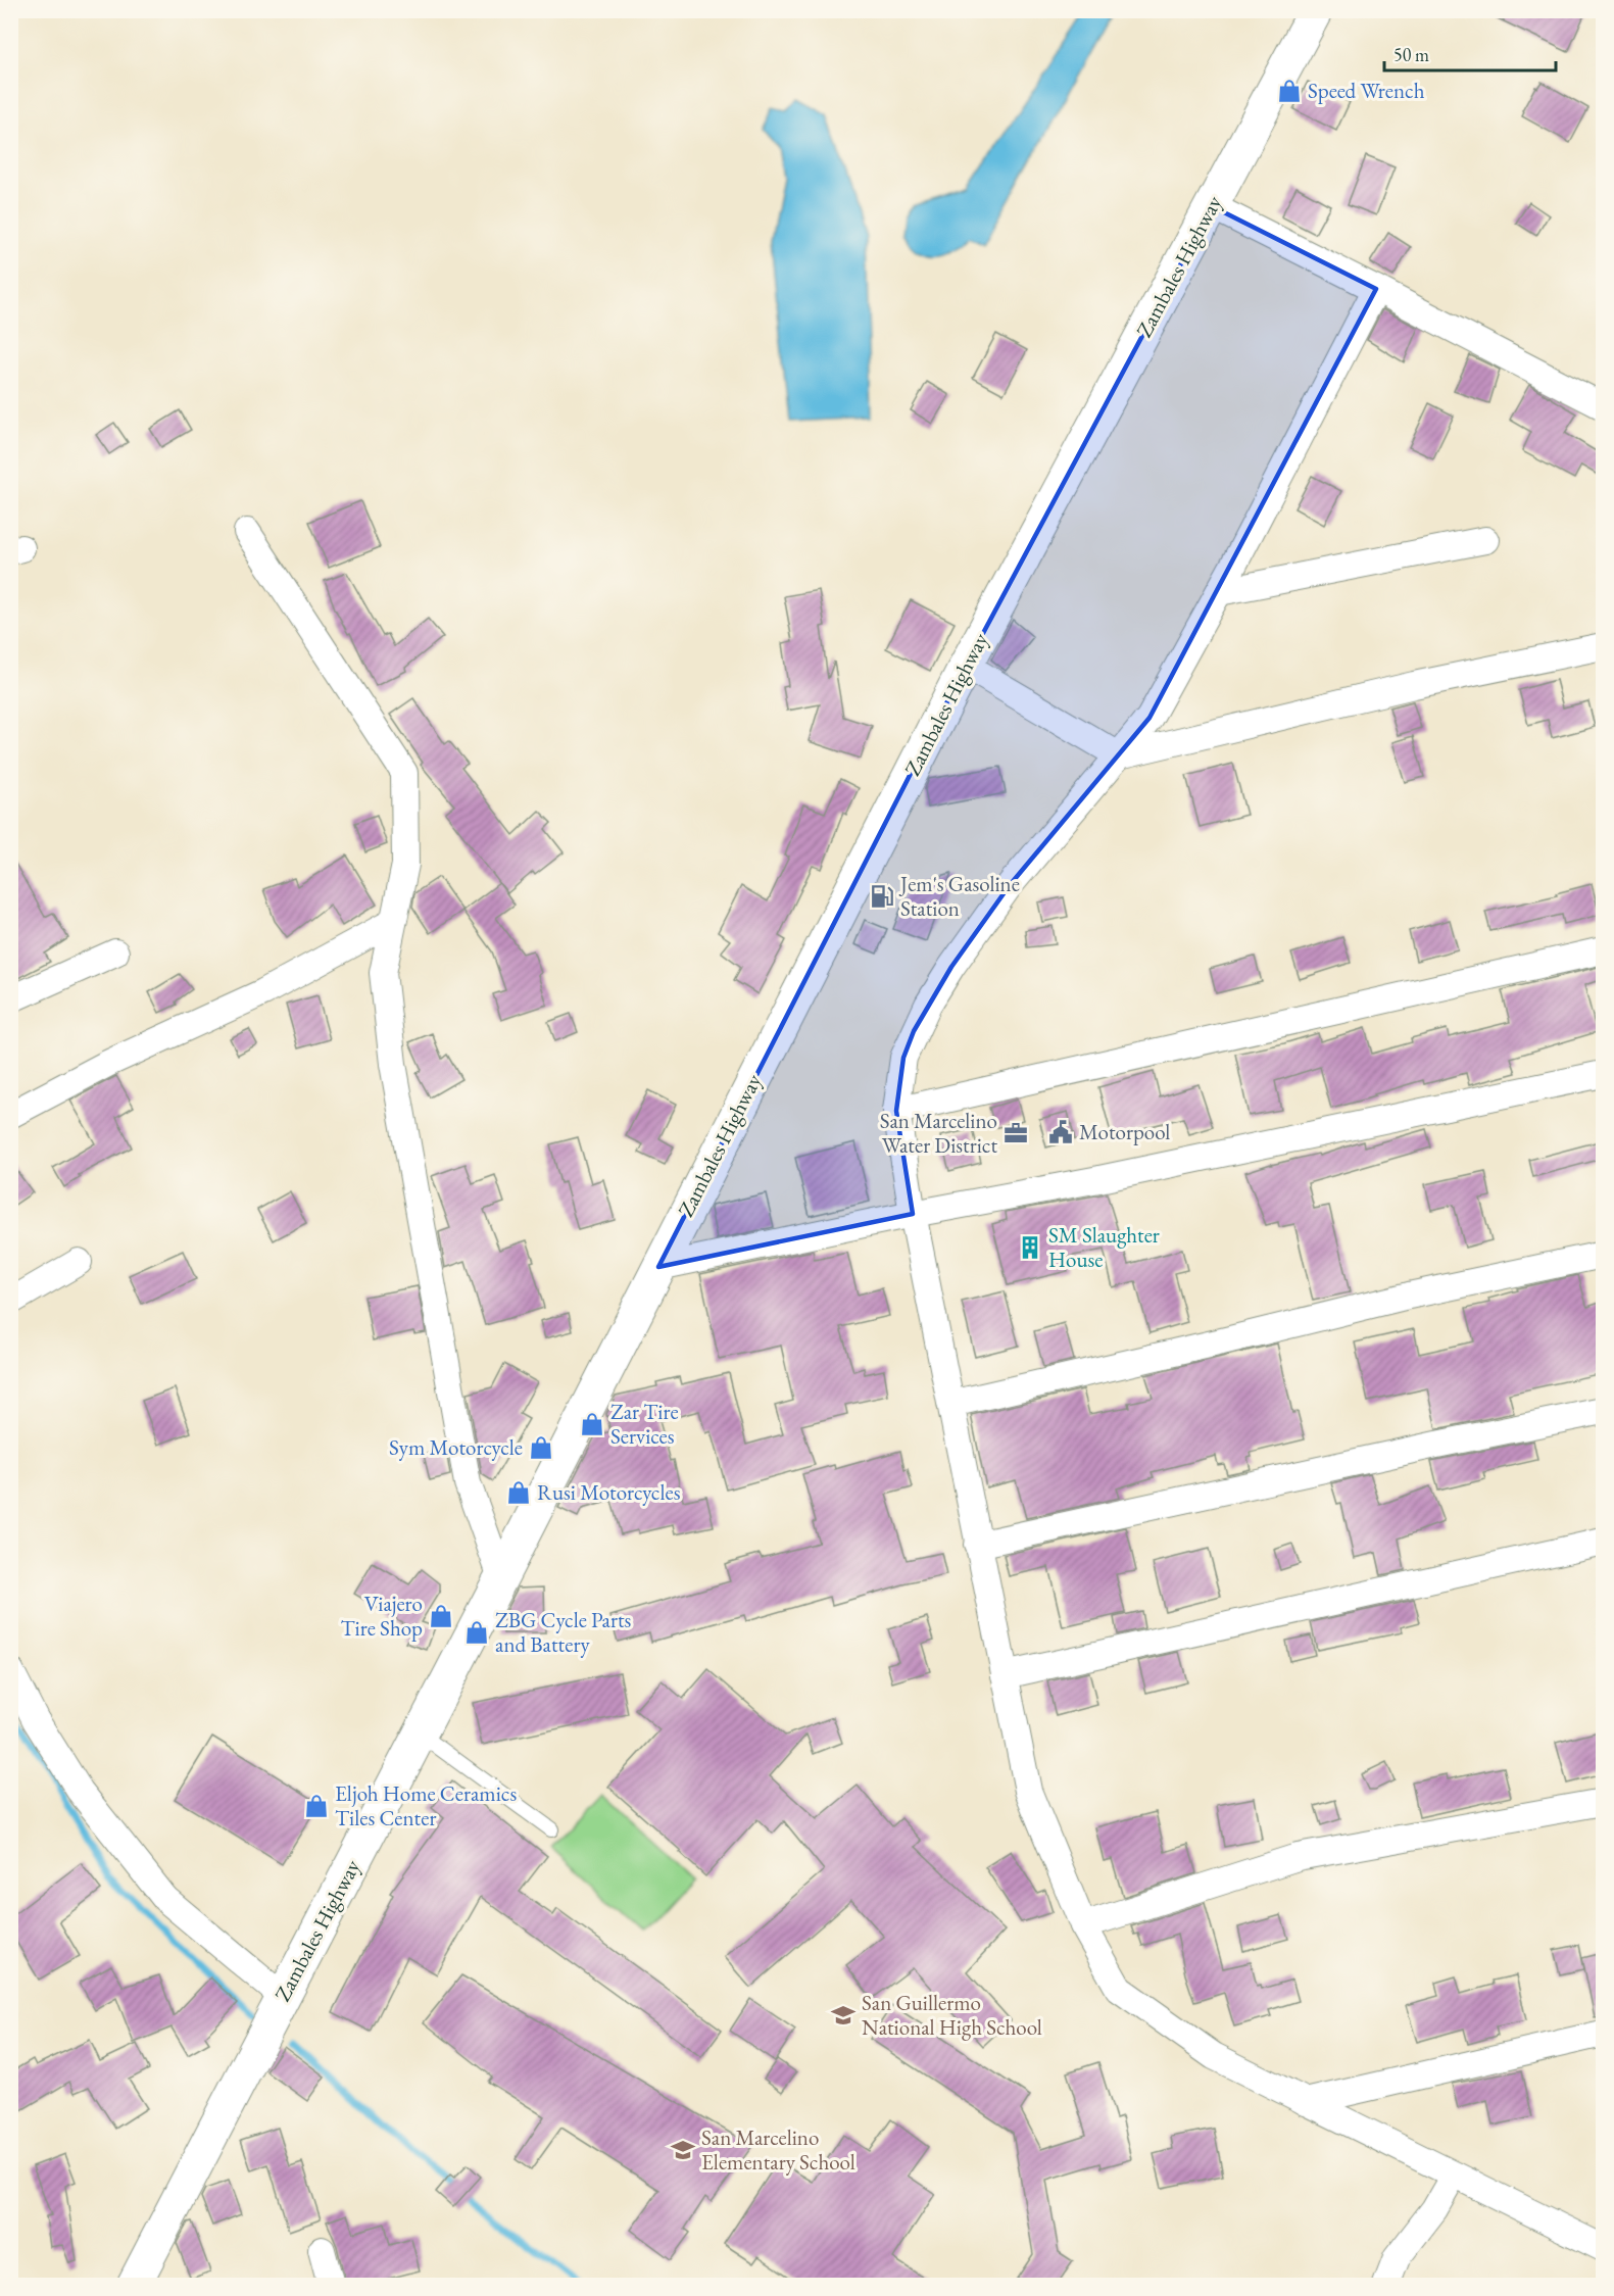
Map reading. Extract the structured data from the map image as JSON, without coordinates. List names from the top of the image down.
{
  "streets": {
    "main road": ["Zambales Highway"]
  },
  "places": {
    "shop": [
      "Speed Wrench",
      "Zar Tire Services",
      "Sym Motorcycle",
      "Rusi Motorcycles",
      "Viajero Tire Shop",
      "ZBG Cycle Parts and Battery",
      "Eljoh Home Ceramics Tiles Center"
    ],
    "fuel station": ["Jem's Gasoline Station"],
    "public building": ["Motorpool"],
    "office": ["San Marcelino Water District"],
    "building": ["SM Slaughter House"],
    "school or university": ["San Guillermo National High School", "San Marcelino Elementary School"]
  },
  "scale_bar": "50 m"
}
